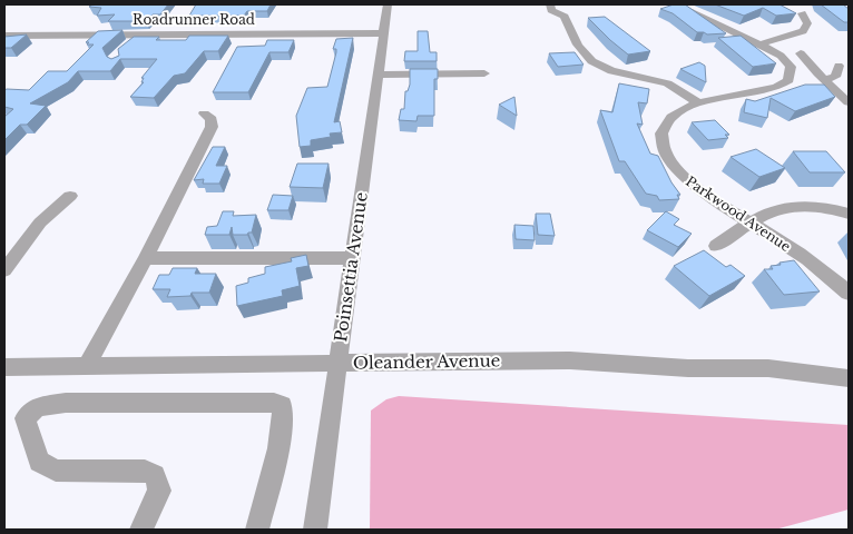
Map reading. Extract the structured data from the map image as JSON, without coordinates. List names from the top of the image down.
{
  "streets": {
    "street": [
      "Roadrunner Road",
      "Parkwood Avenue",
      "Poinsettia Avenue",
      "Oleander Avenue"
    ]
  },
  "crossings": [
    ["Roadrunner Road", "Poinsettia Avenue"],
    ["Poinsettia Avenue", "Oleander Avenue"]
  ]
}
